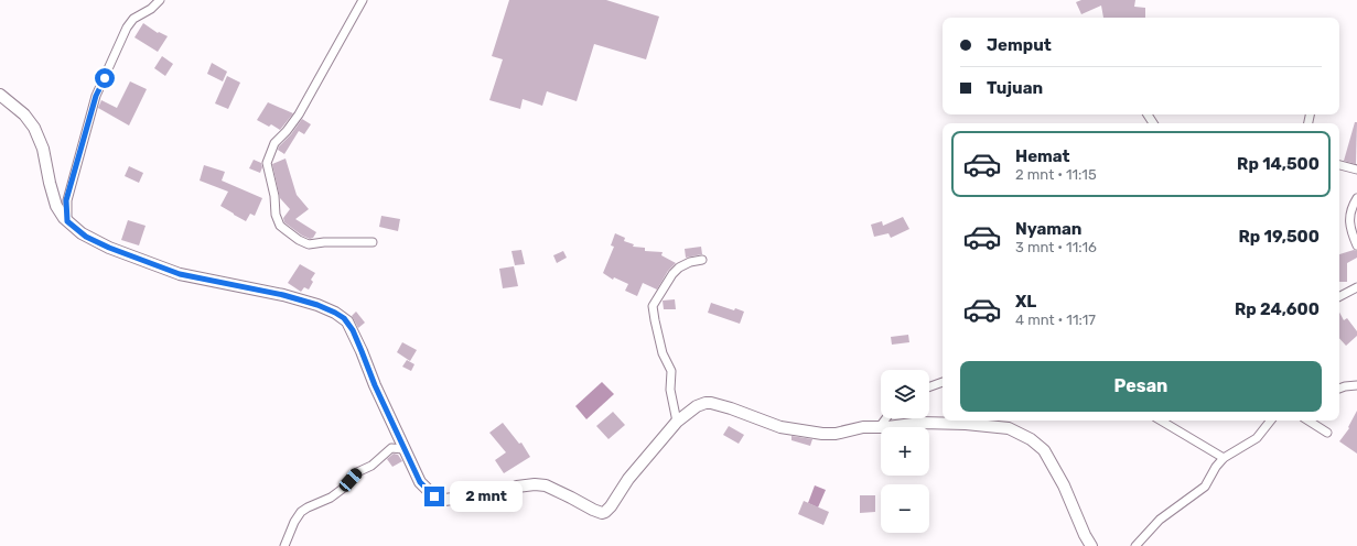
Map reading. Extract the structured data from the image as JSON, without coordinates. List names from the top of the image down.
{
  "page": {
    "banner": ["Jemput", "Tujuan"],
    "list": [
      {
        "name": "Hemat",
        "note": "2 mnt · 11:15",
        "value": "Rp 14,500"
      },
      {
        "name": "Nyaman",
        "note": "3 mnt · 11:16",
        "value": "Rp 19,500"
      },
      {
        "name": "XL",
        "note": "4 mnt · 11:17",
        "value": "Rp 24,600"
      }
    ],
    "buttons": "Pesan",
    "map_buttons": ["+", "−"],
    "bubble": "2 mnt"
  }
}
